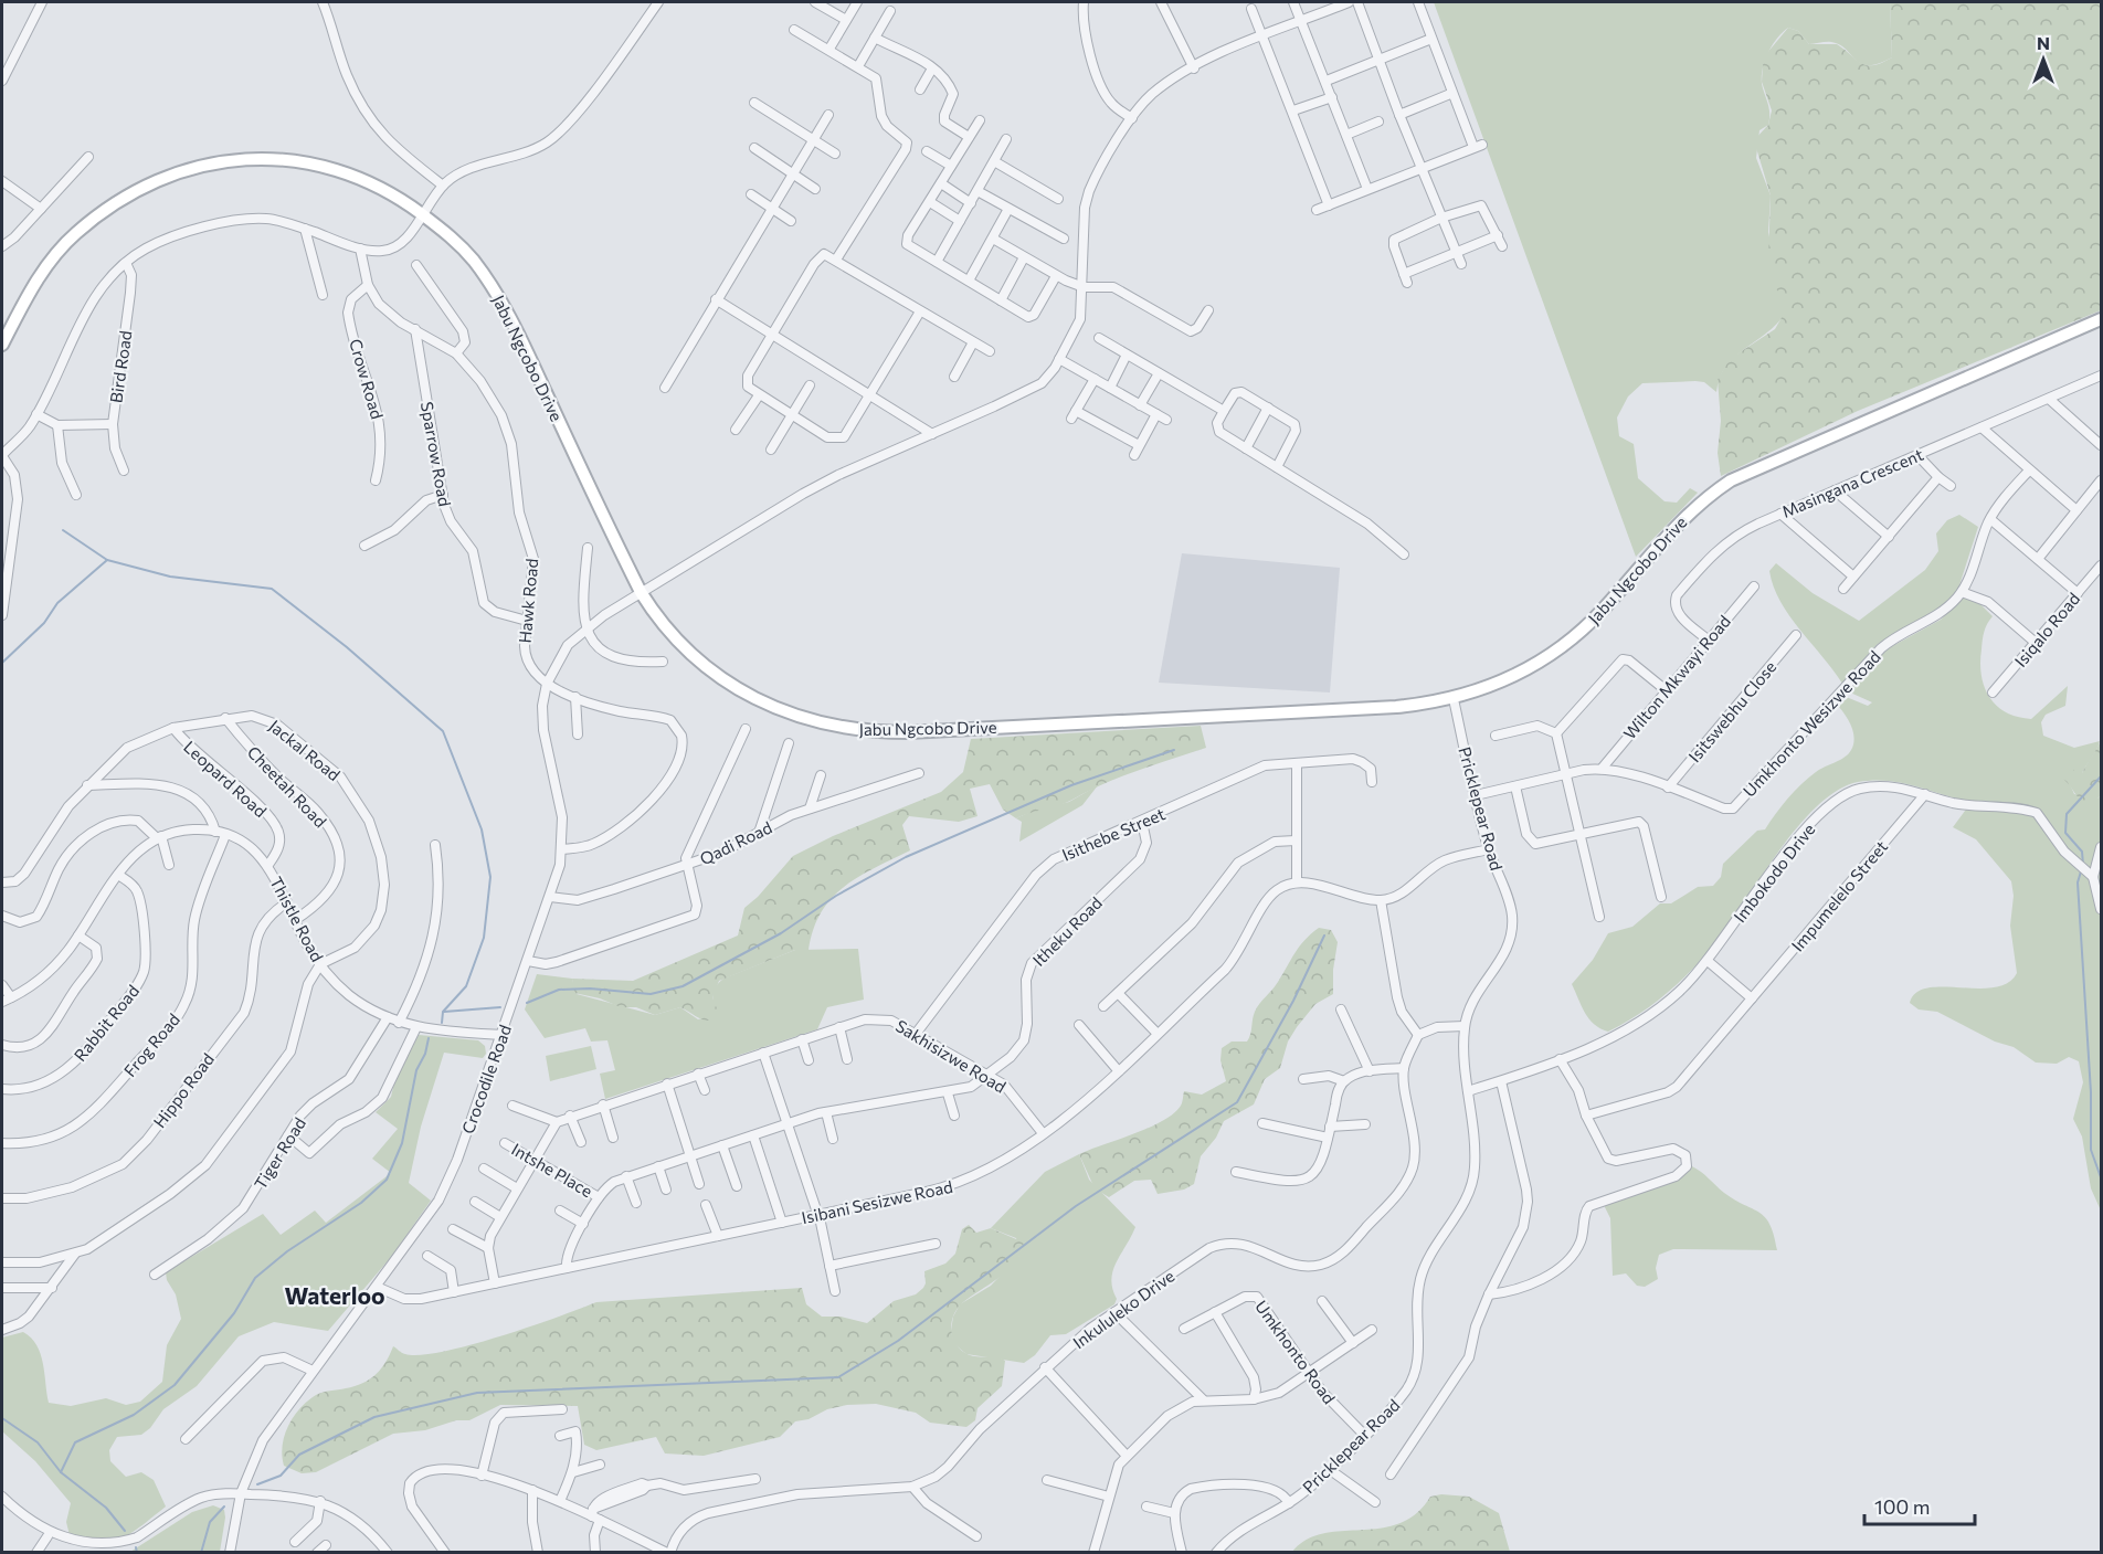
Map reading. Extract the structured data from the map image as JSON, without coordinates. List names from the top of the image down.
{
  "streets": {
    "main road": ["Jabu Ngcobo Drive"],
    "street": [
      "Bird Road",
      "Crow Road",
      "Sparrow Road",
      "Masingana Crescent",
      "Hawk Road",
      "Isiqalo Road",
      "Wilton Mkwayi Road",
      "Isitswebhu Close",
      "Umkhonto Wesizwe Road",
      "Jackal Road",
      "Leopard Road",
      "Cheetah Road",
      "Pricklepear Road",
      "Isithebe Street",
      "Qadi Road",
      "Imbokodo Drive",
      "Impumelelo Street",
      "Thistle Road",
      "Itheku Road",
      "Rabbit Road",
      "Frog Road",
      "Sakhisizwe Road",
      "Crocodile Road",
      "Hippo Road",
      "Tiger Road",
      "Intshe Place",
      "Isibani Sesizwe Road",
      "Inkululeko Drive",
      "Umkhonto Road"
    ]
  },
  "crossings": [
    ["Jabu Ngcobo Drive", "Pricklepear Road"],
    ["Jabu Ngcobo Drive", "Crocodile Road"],
    ["Crow Road", "Hawk Road"],
    ["Sparrow Road", "Hawk Road"],
    ["Masingana Crescent", "Wilton Mkwayi Road"],
    ["Hawk Road", "Crocodile Road"],
    ["Wilton Mkwayi Road", "Umkhonto Wesizwe Road"],
    ["Isitswebhu Close", "Umkhonto Wesizwe Road"],
    ["Umkhonto Wesizwe Road", "Pricklepear Road"],
    ["Jackal Road", "Leopard Road"],
    ["Jackal Road", "Cheetah Road"],
    ["Jackal Road", "Thistle Road"],
    ["Leopard Road", "Thistle Road"],
    ["Cheetah Road", "Thistle Road"],
    ["Pricklepear Road", "Imbokodo Drive"],
    ["Pricklepear Road", "Umkhonto Road"],
    ["Isithebe Street", "Itheku Road"],
    ["Isithebe Street", "Sakhisizwe Road"],
    ["Qadi Road", "Crocodile Road"],
    ["Imbokodo Drive", "Impumelelo Street"],
    ["Thistle Road", "Rabbit Road"],
    ["Thistle Road", "Frog Road"],
    ["Thistle Road", "Crocodile Road"],
    ["Thistle Road", "Hippo Road"],
    ["Thistle Road", "Tiger Road"],
    ["Itheku Road", "Sakhisizwe Road"],
    ["Itheku Road", "Intshe Place"],
    ["Itheku Road", "Isibani Sesizwe Road"],
    ["Sakhisizwe Road", "Isibani Sesizwe Road"],
    ["Crocodile Road", "Isibani Sesizwe Road"]
  ],
  "districts": ["Waterloo"],
  "scale_bar": "100 m",
  "north": "top"
}
